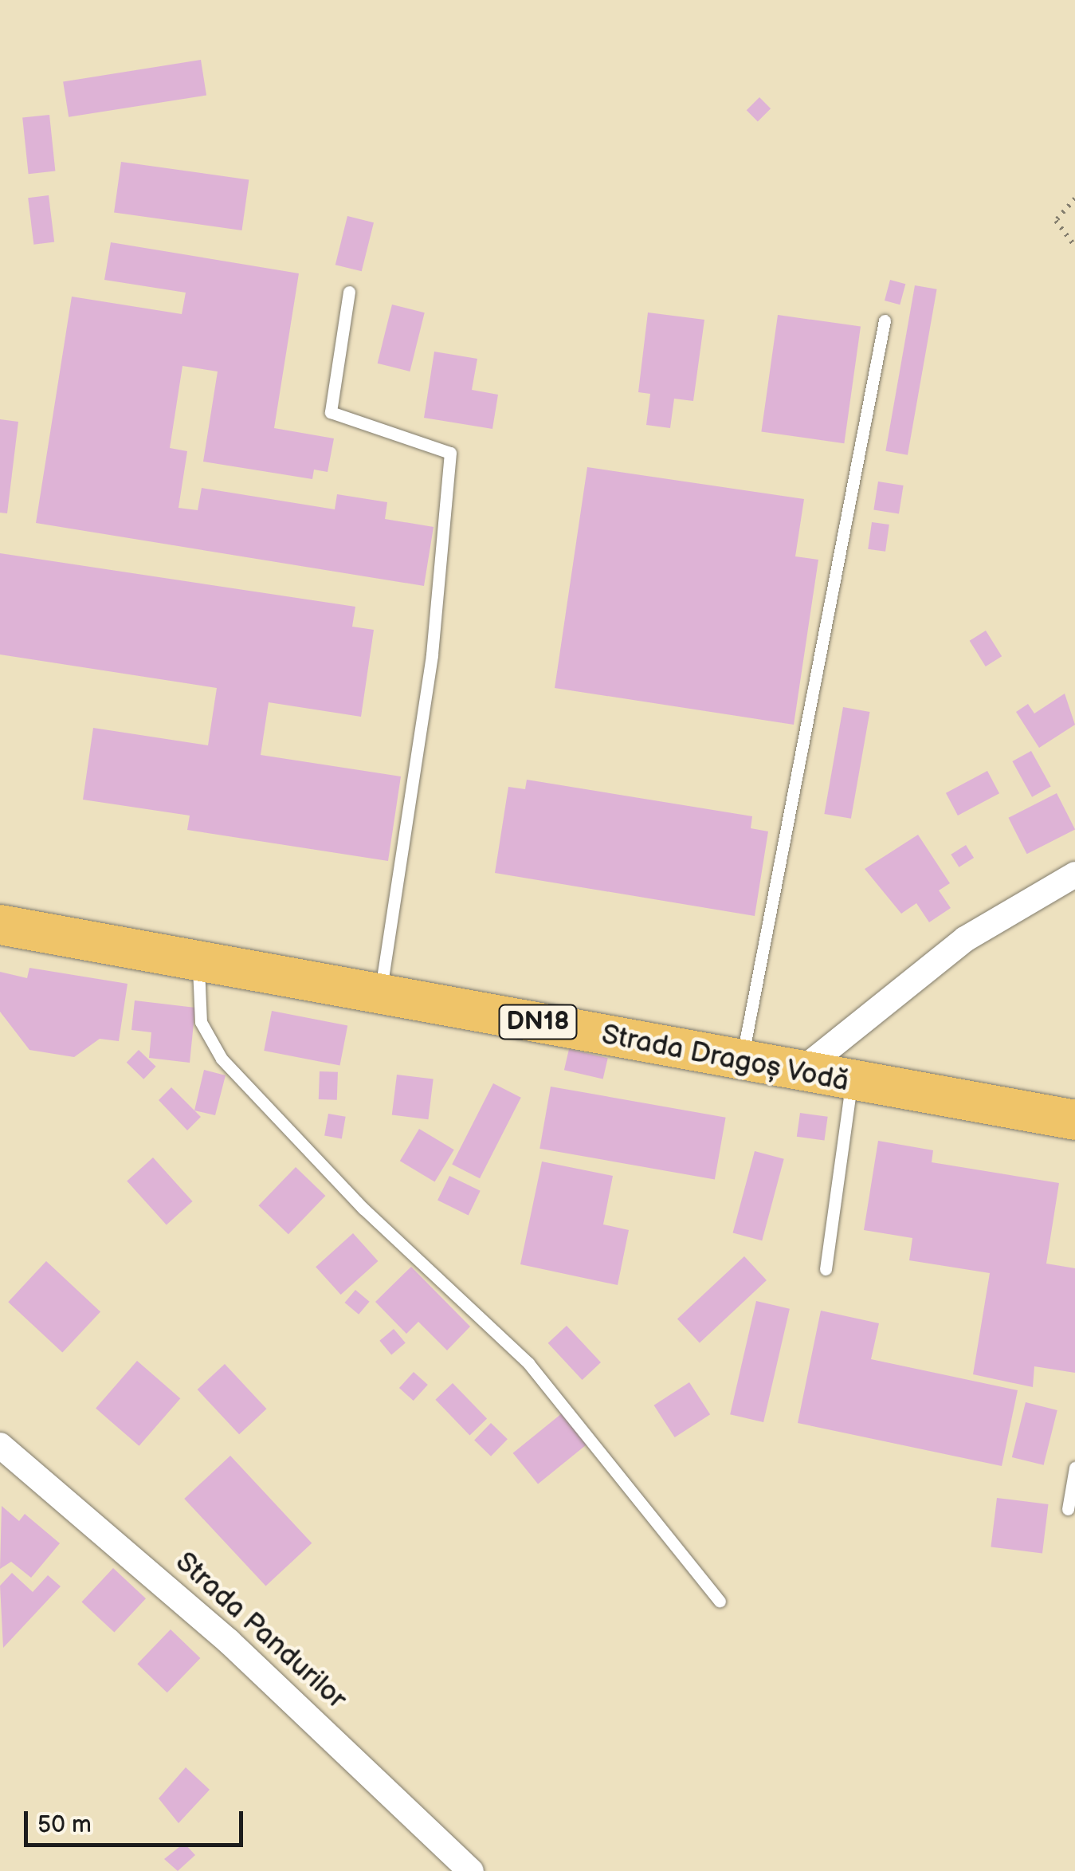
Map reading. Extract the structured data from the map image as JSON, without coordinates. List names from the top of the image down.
{
  "streets": {
    "main road": ["DN18", "Strada Dragoș Vodă"],
    "street": ["Strada Pandurilor"]
  },
  "scale_bar": "50 m"
}
